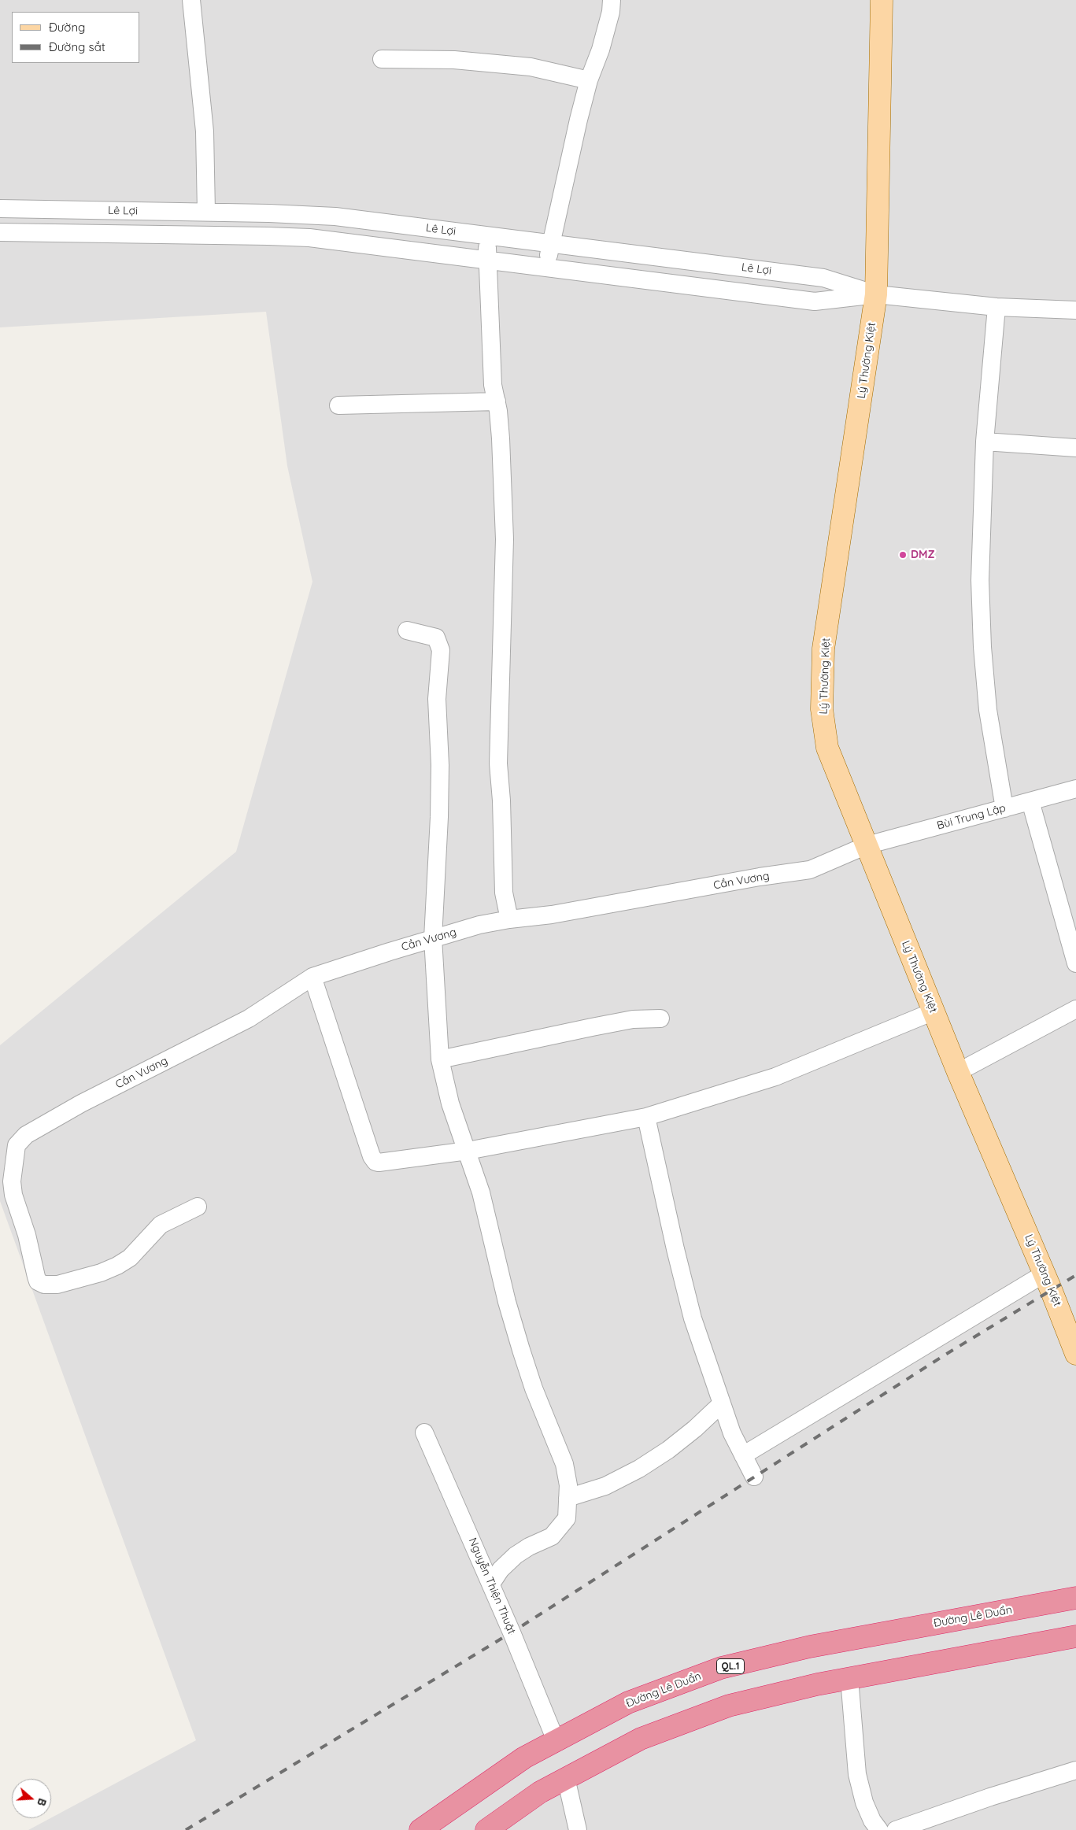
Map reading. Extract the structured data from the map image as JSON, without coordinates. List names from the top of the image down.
{
  "streets": {
    "highway": ["Đường Lê Duẩn", "QL.1"],
    "main road": ["Lý Thường Kiệt"],
    "street": [
      "Lê Lợi",
      "Bùi Trung Lập",
      "Cần Vương",
      "Nguyễn Thiện Thuật"
    ]
  },
  "crossings": [
    ["Lê Lợi", "Lý Thường Kiệt"],
    ["Lý Thường Kiệt", "Bùi Trung Lập"],
    ["Lý Thường Kiệt", "Cần Vương"],
    ["Bùi Trung Lập", "Cần Vương"],
    ["Nguyễn Thiện Thuật", "Đường Lê Duẩn"]
  ],
  "places": ["DMZ"],
  "legend": ["Đường", "Đường sắt"],
  "north": "right"
}
